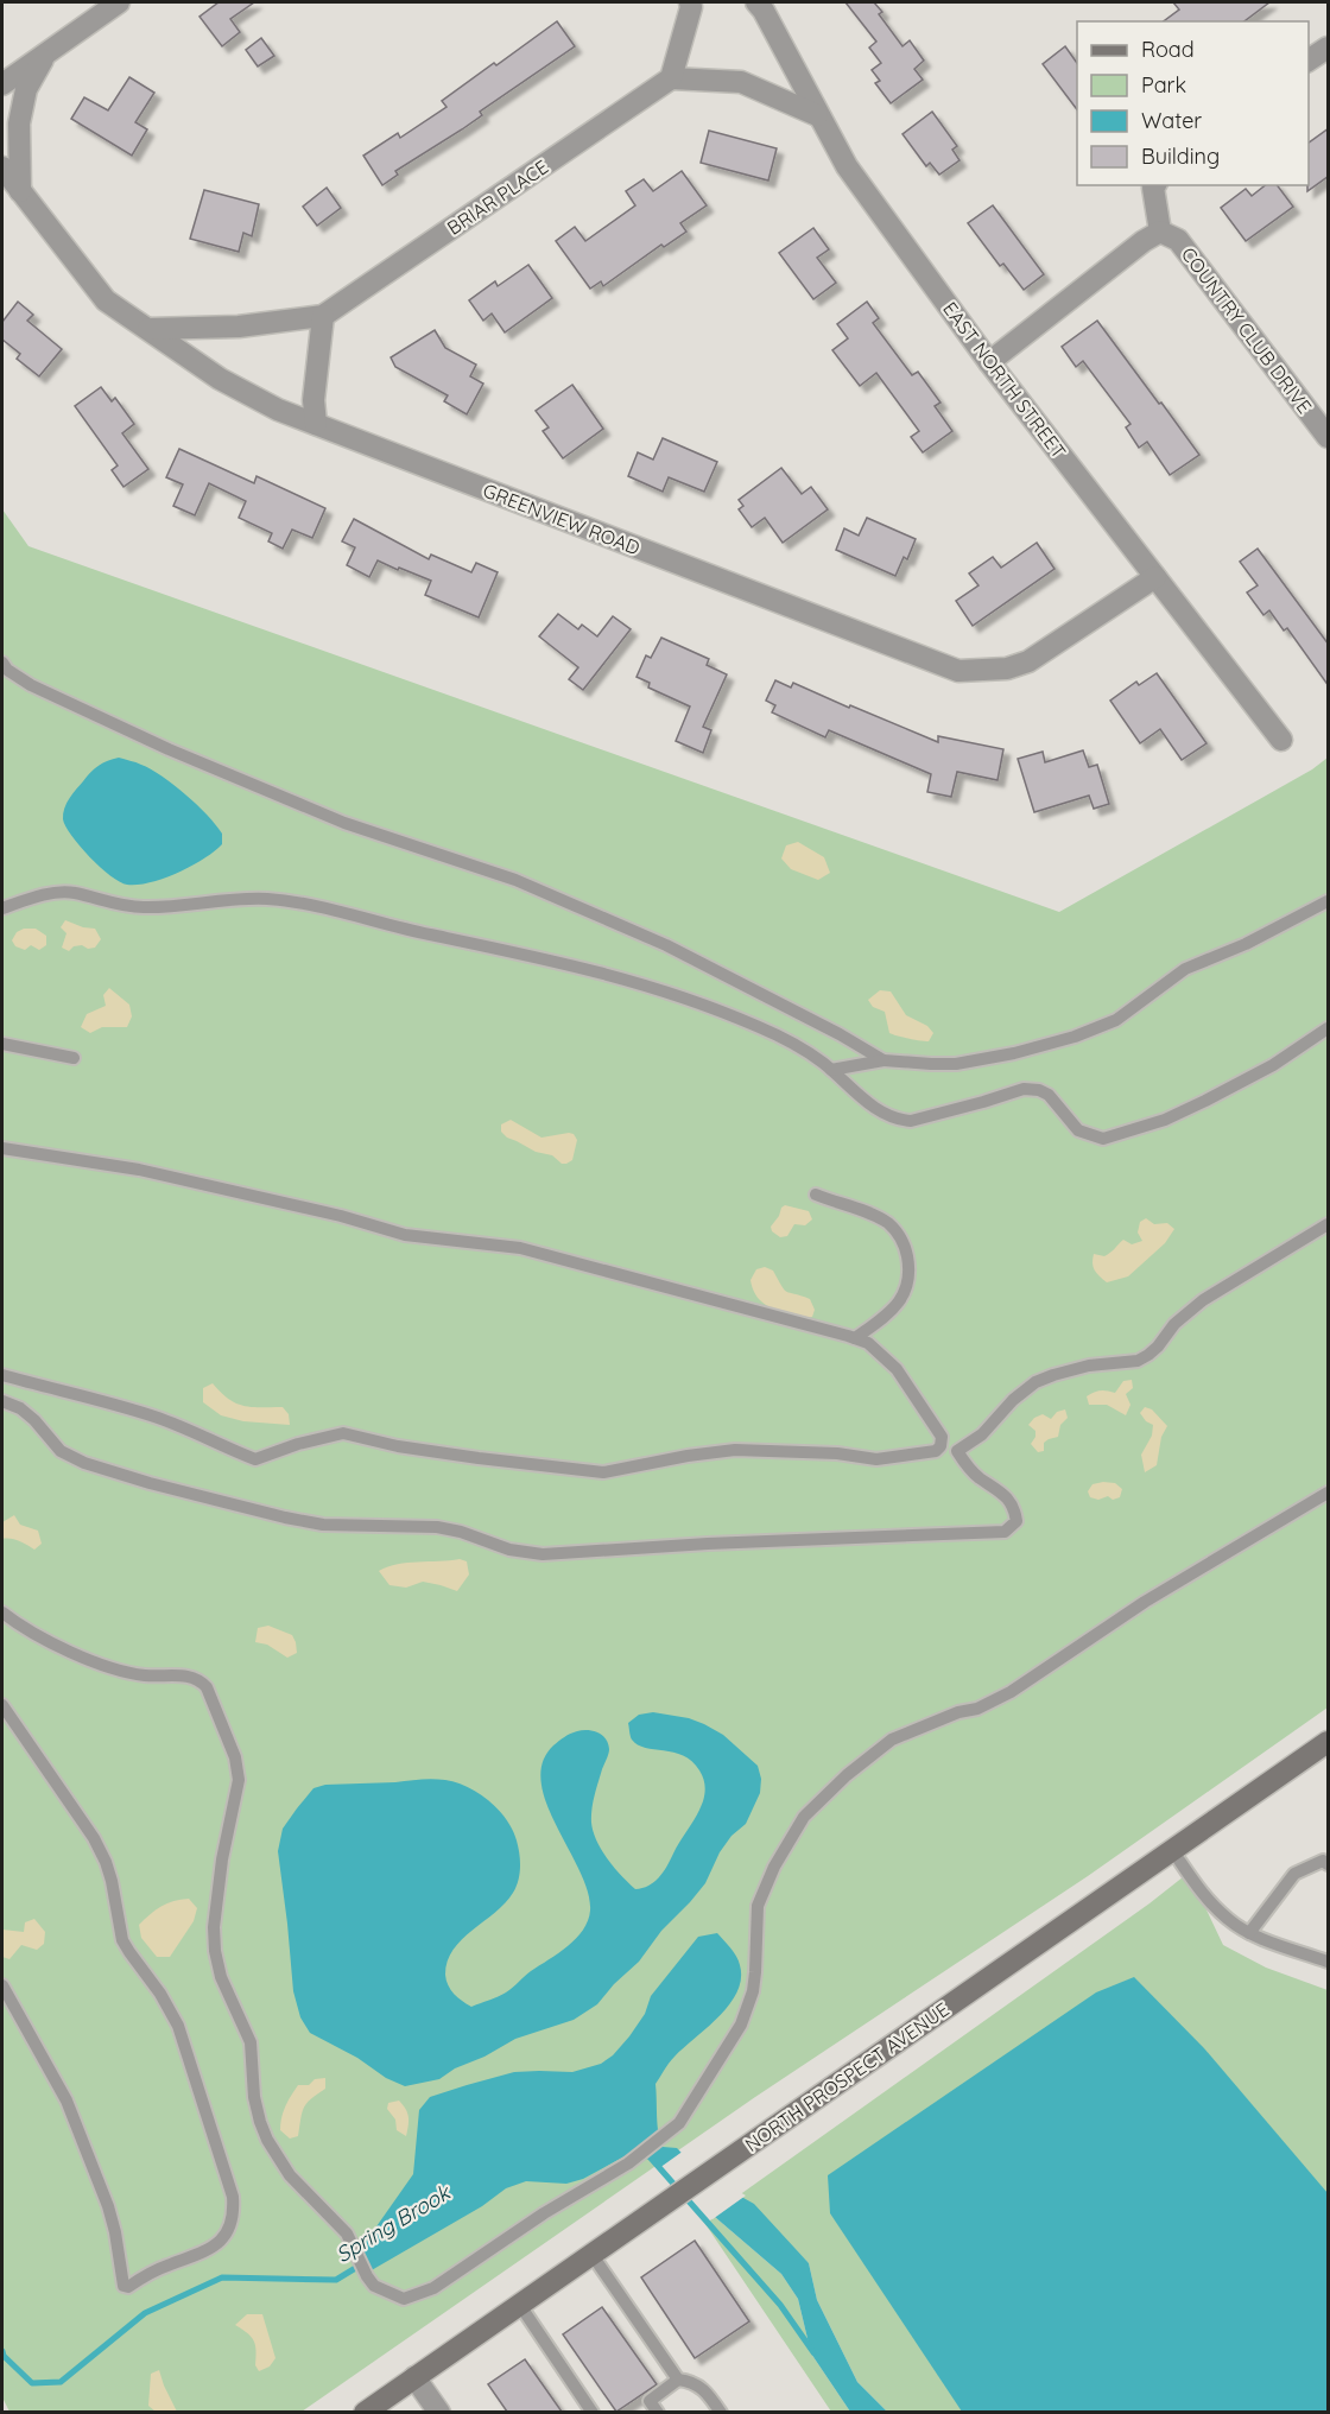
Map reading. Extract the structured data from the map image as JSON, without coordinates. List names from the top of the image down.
{
  "streets": {
    "main road": ["NORTH PROSPECT AVENUE"],
    "street": [
      "BRIAR PLACE",
      "COUNTRY CLUB DRIVE",
      "EAST NORTH STREET",
      "GREENVIEW ROAD"
    ]
  },
  "crossings": [
    ["BRIAR PLACE", "GREENVIEW ROAD"],
    ["EAST NORTH STREET", "GREENVIEW ROAD"]
  ],
  "water": ["Spring Brook"],
  "legend": [
    "Road",
    "Park",
    "Water",
    "Building"
  ]
}
